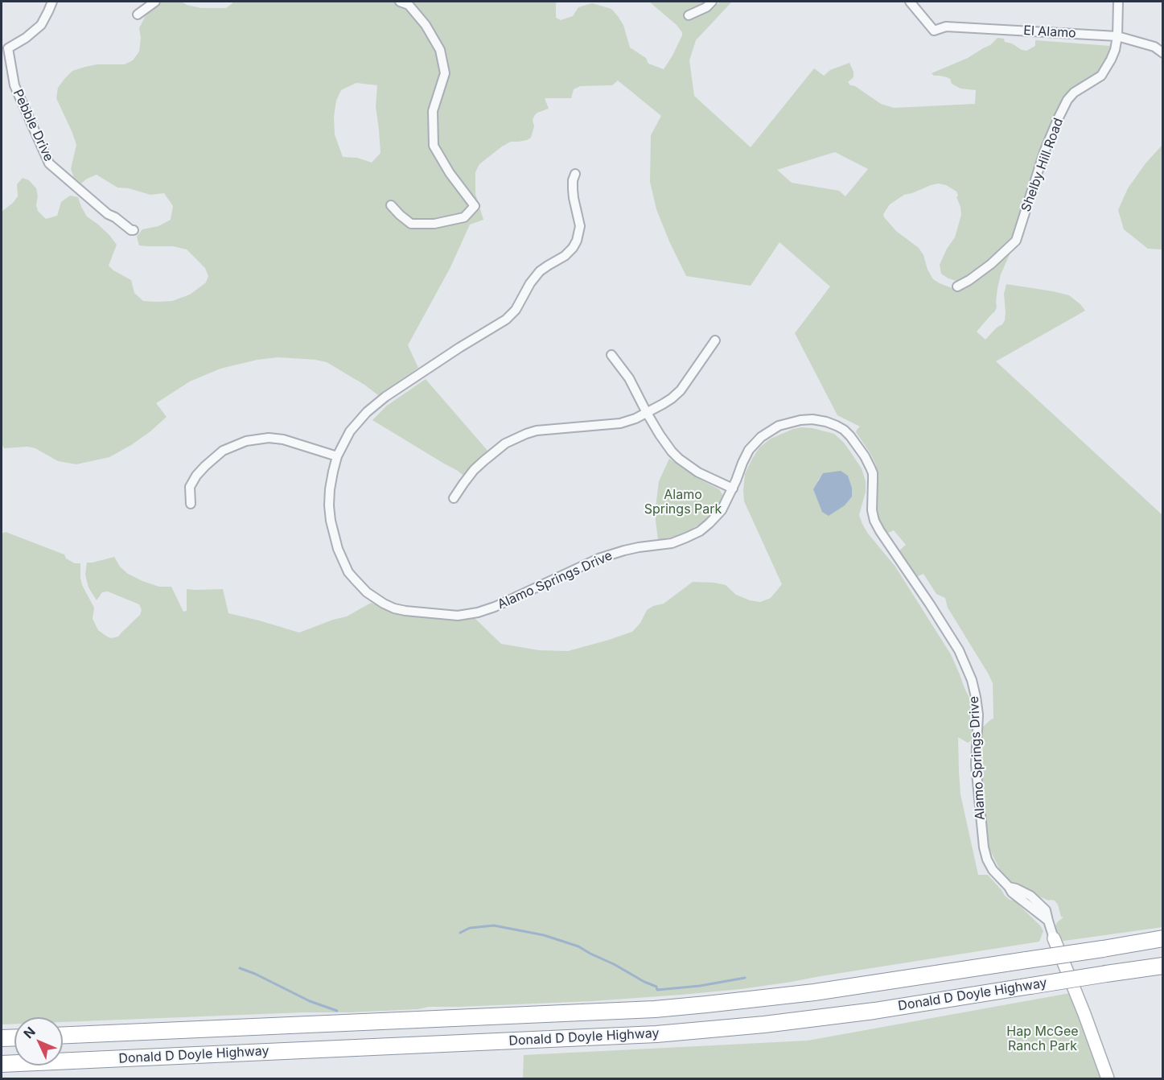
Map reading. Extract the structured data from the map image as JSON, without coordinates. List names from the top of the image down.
{
  "streets": {
    "highway": ["Donald D Doyle Highway"],
    "street": [
      "El Alamo",
      "Pebble Drive",
      "Shelby Hill Road",
      "Alamo Springs Drive"
    ]
  },
  "crossings": [
    ["El Alamo", "Shelby Hill Road"]
  ],
  "parks": ["Alamo Springs Park", "Hap McGee Ranch Park"],
  "north": "top left"
}
